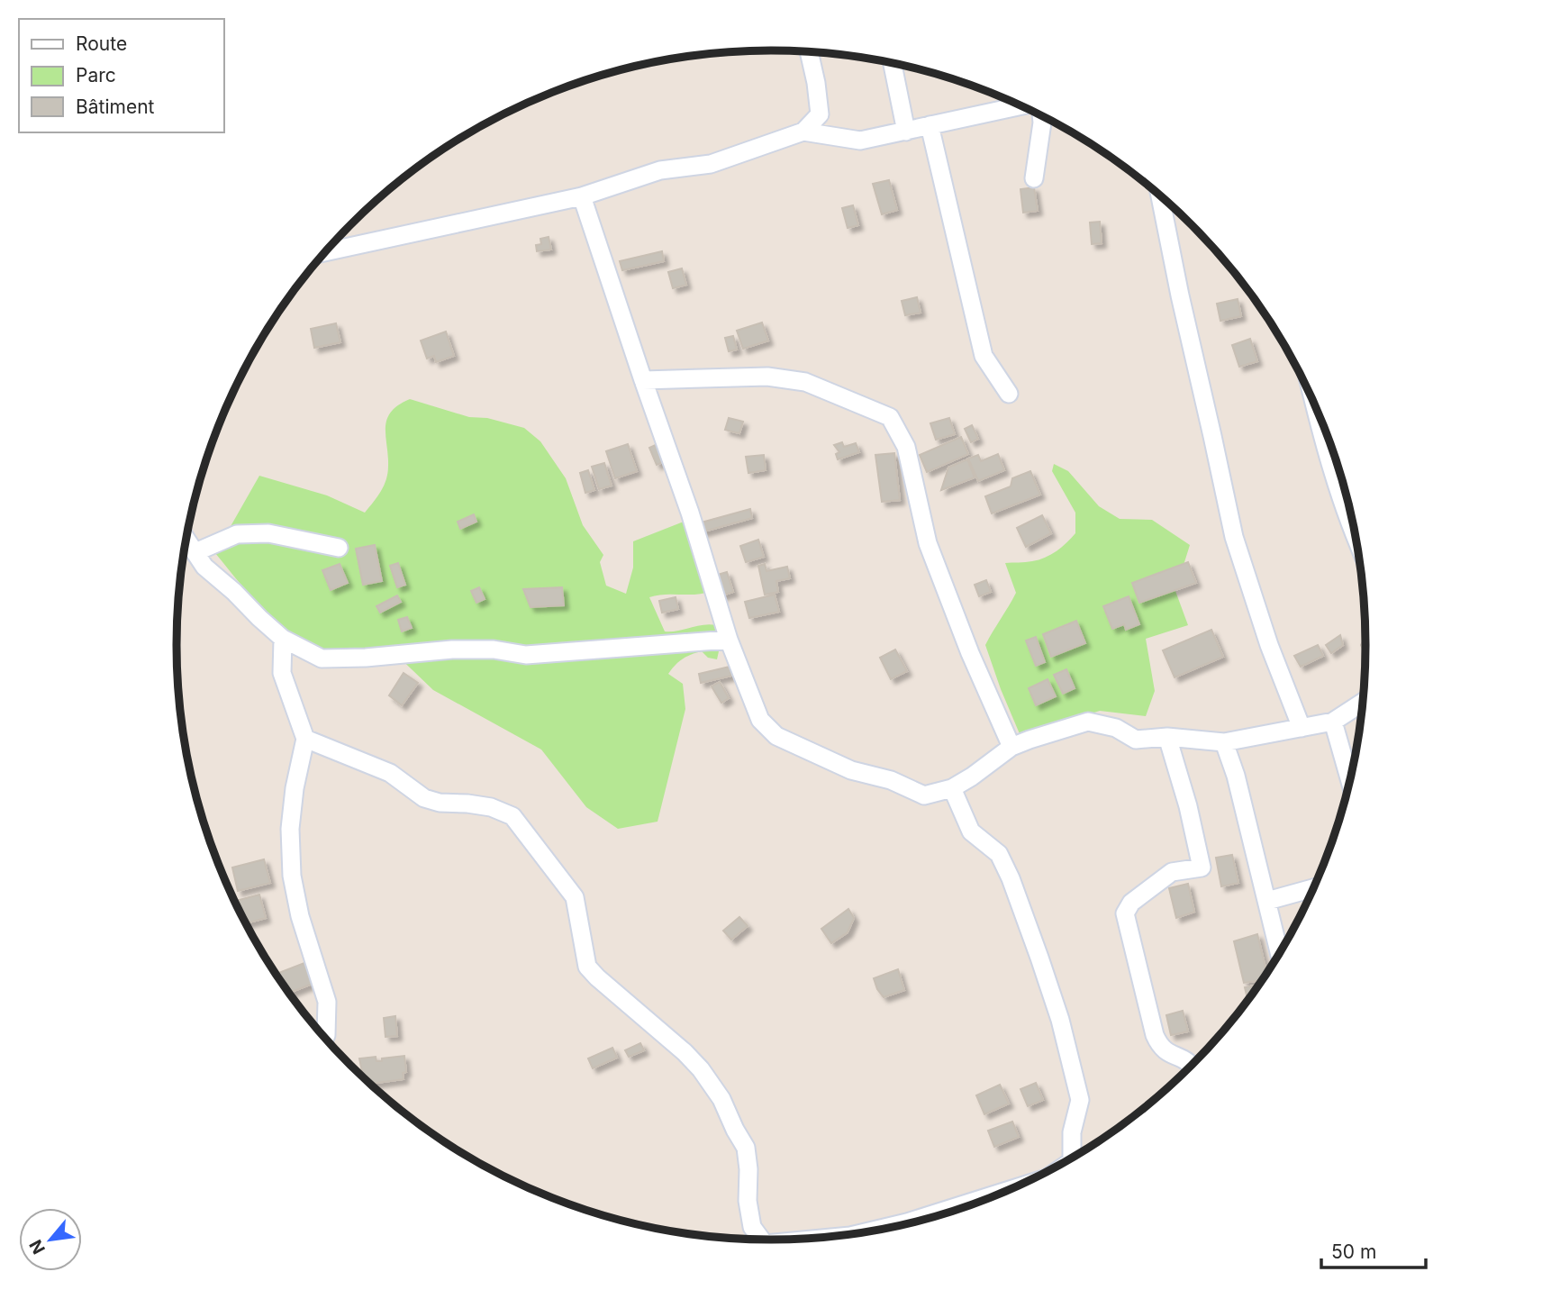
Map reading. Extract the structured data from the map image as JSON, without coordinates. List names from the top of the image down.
{
  "legend": ["Route", "Parc", "Bâtiment"],
  "scale_bar": "50 m",
  "north": "bottom left"
}
